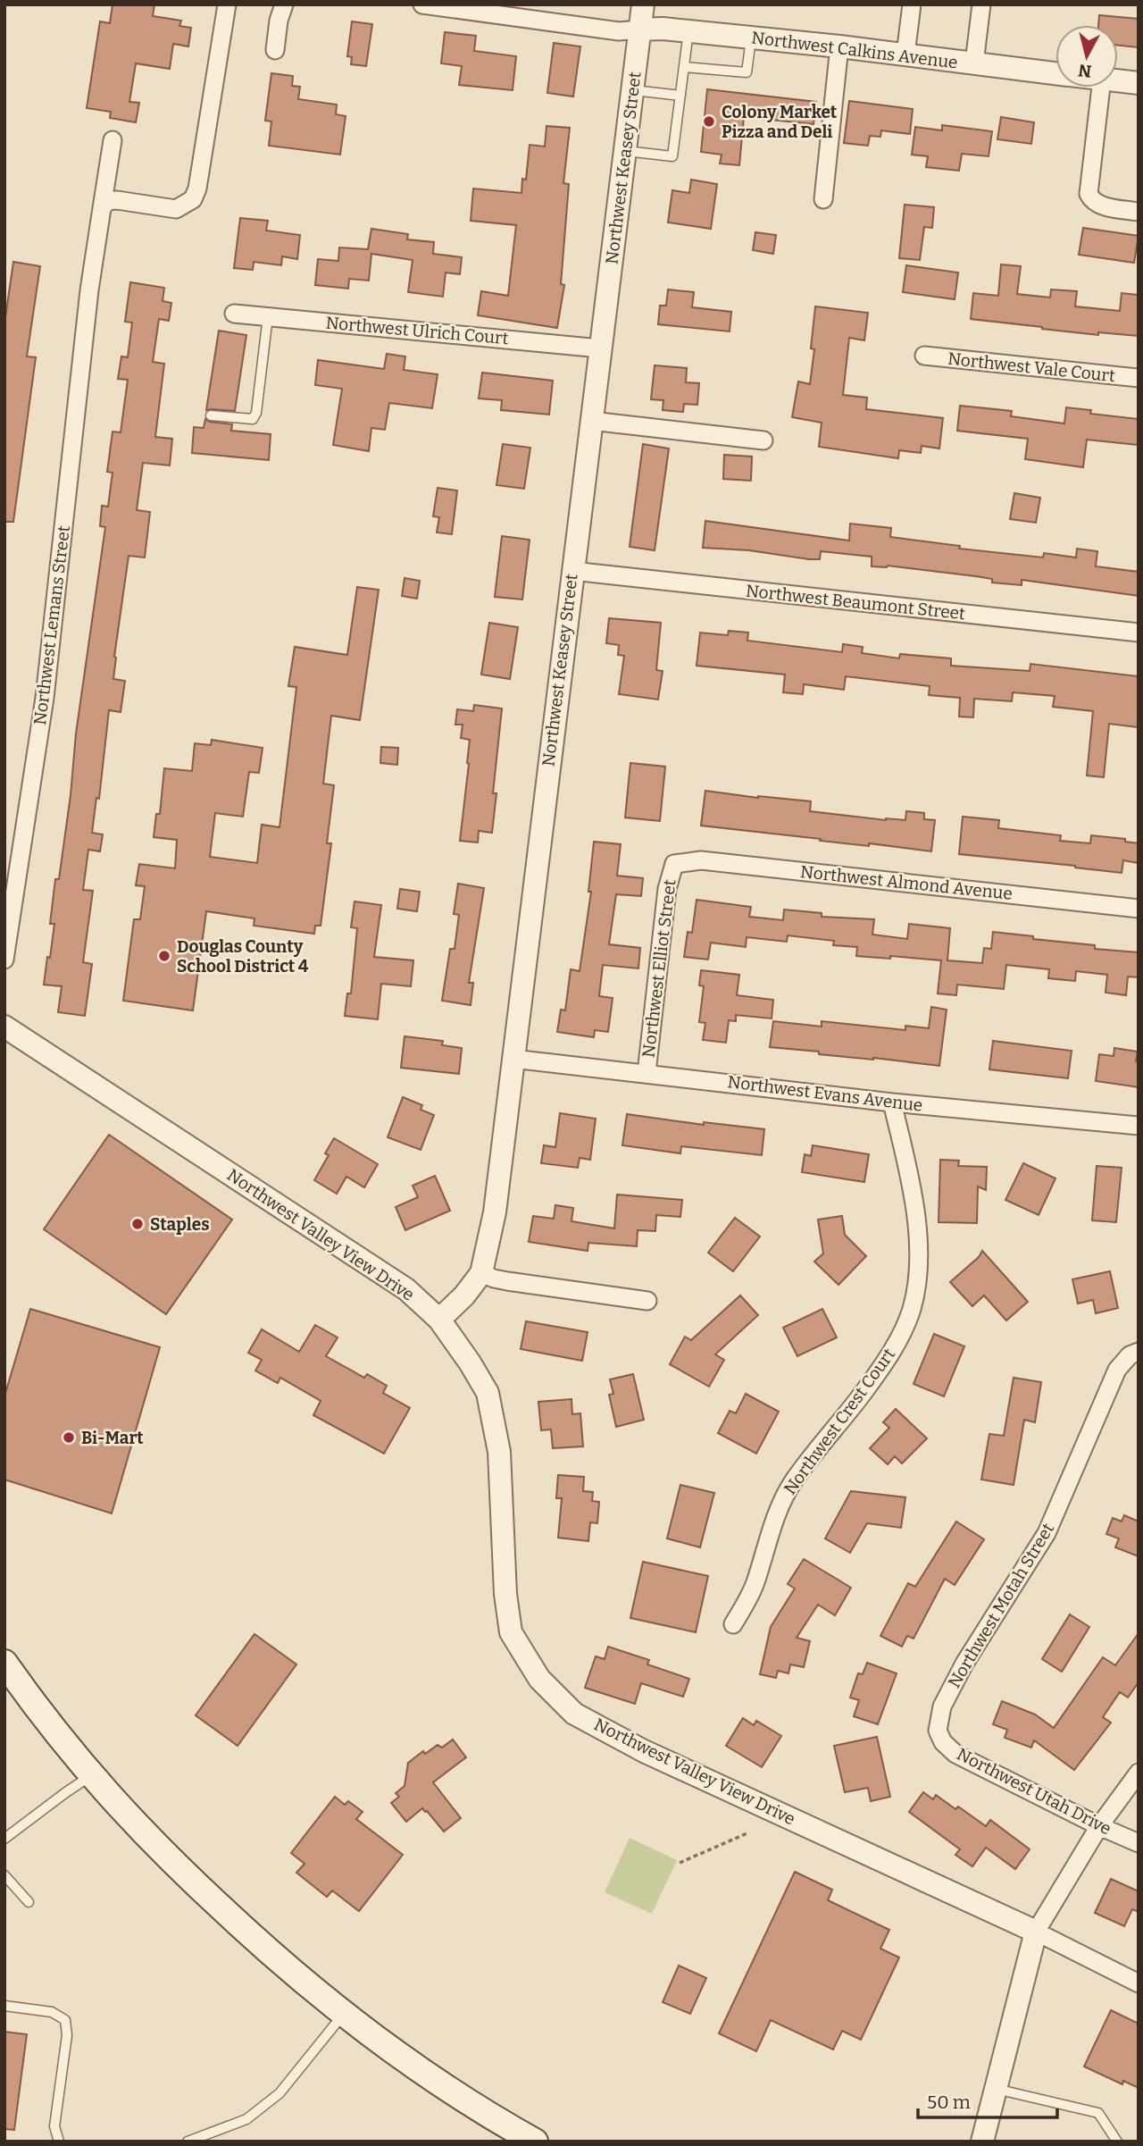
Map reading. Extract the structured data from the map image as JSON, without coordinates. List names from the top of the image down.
{
  "streets": {
    "street": [
      "Northwest Calkins Avenue",
      "Northwest Keasey Street",
      "Northwest Ulrich Court",
      "Northwest Vale Court",
      "Northwest Beaumont Street",
      "Northwest Lemans Street",
      "Northwest Almond Avenue",
      "Northwest Elliot Street",
      "Northwest Evans Avenue",
      "Northwest Valley View Drive",
      "Northwest Crest Court",
      "Northwest Motah Street",
      "Northwest Utah Drive"
    ]
  },
  "crossings": [
    ["Northwest Calkins Avenue", "Northwest Keasey Street"],
    ["Northwest Keasey Street", "Northwest Ulrich Court"],
    ["Northwest Keasey Street", "Northwest Beaumont Street"],
    ["Northwest Keasey Street", "Northwest Evans Avenue"],
    ["Northwest Keasey Street", "Northwest Valley View Drive"],
    ["Northwest Almond Avenue", "Northwest Elliot Street"],
    ["Northwest Elliot Street", "Northwest Evans Avenue"],
    ["Northwest Evans Avenue", "Northwest Crest Court"],
    ["Northwest Motah Street", "Northwest Utah Drive"]
  ],
  "places": [
    "Colony Market Pizza and Deli",
    "Douglas County School District 4",
    "Staples",
    "Bi-Mart"
  ],
  "scale_bar": "50 m",
  "north": "bottom"
}
